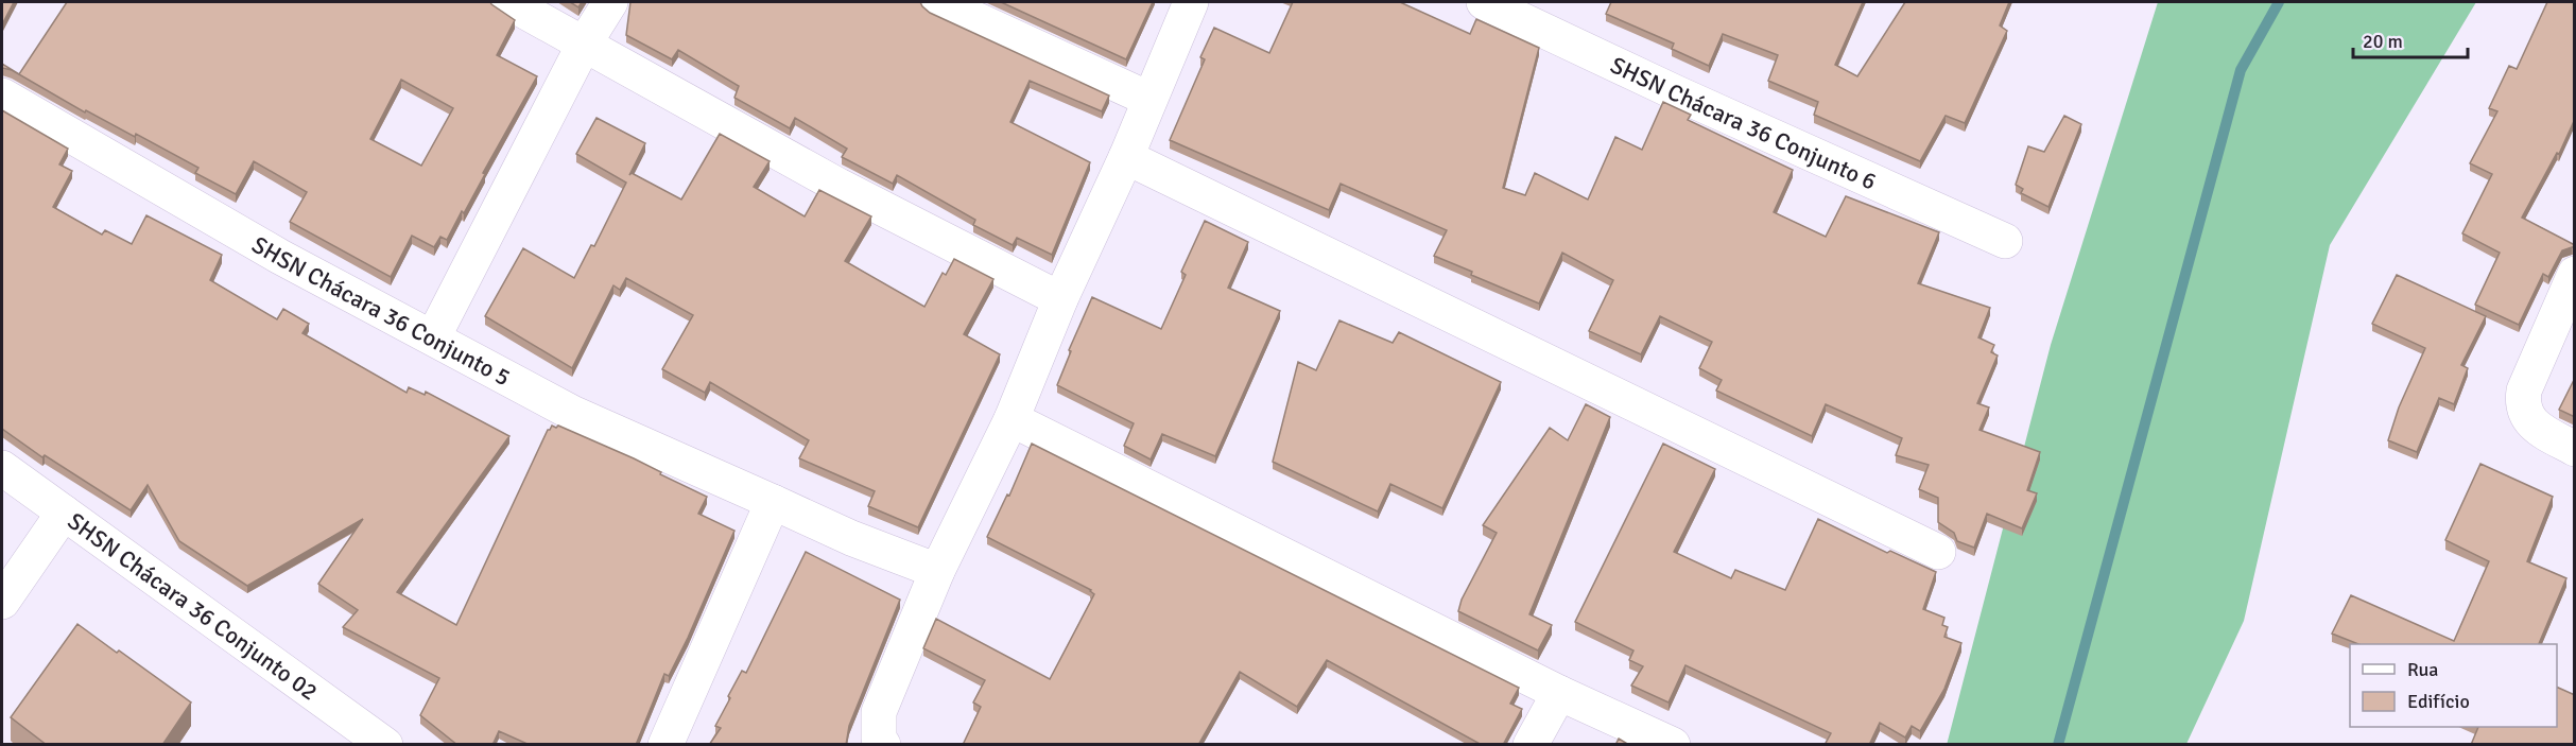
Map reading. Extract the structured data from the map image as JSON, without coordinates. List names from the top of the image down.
{
  "streets": {
    "street": ["SHSN Chácara 36 Conjunto 6", "SHSN Chácara 36 Conjunto 5", "SHSN Chácara 36 Conjunto 02"]
  },
  "legend": ["Rua", "Edifício"],
  "scale_bar": "20 m"
}
